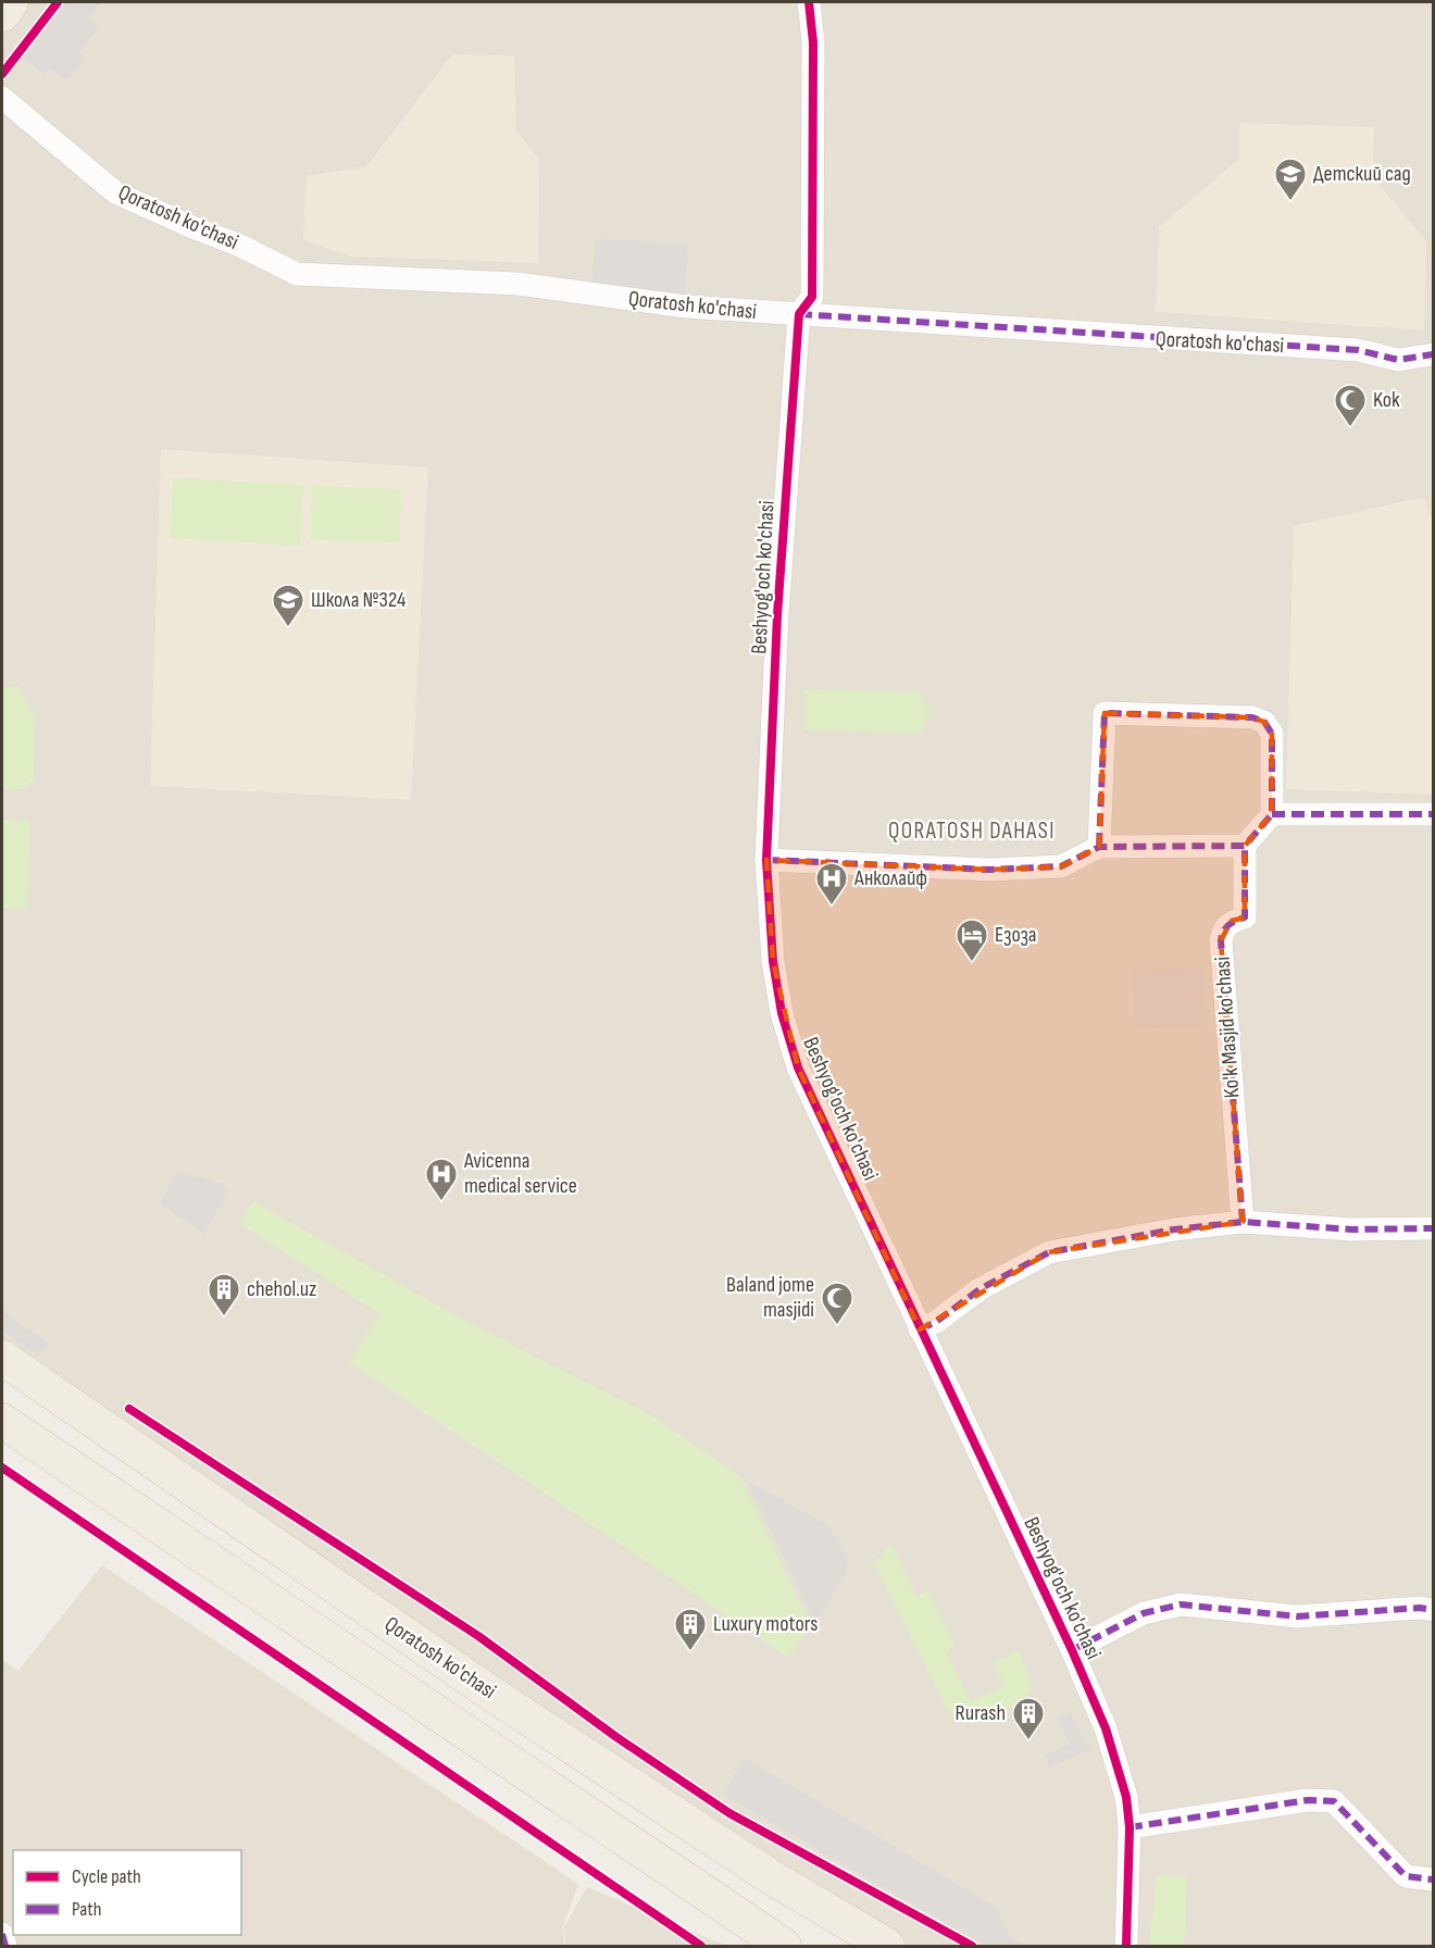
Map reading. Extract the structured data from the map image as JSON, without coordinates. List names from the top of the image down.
{
  "streets": {
    "main road": ["Qoratosh ko'chasi"],
    "street": ["Beshyog'och ko'chasi", "Ko'k Masjid ko'chasi"]
  },
  "crossings": [
    ["Qoratosh ko'chasi", "Beshyog'och ko'chasi"]
  ],
  "districts": ["QORATOSH DAHASI"],
  "places": {
    "school or university": ["Детский сад", "Школа №324"],
    "mosque": ["Kok", "Baland jome masjidi"],
    "hospital": ["Анколайф", "Avicenna medical service"],
    "hotel": ["Езоза"],
    "building": ["chehol.uz", "Luxury motors", "Rurash"]
  },
  "legend": ["Cycle path", "Path"]
}
